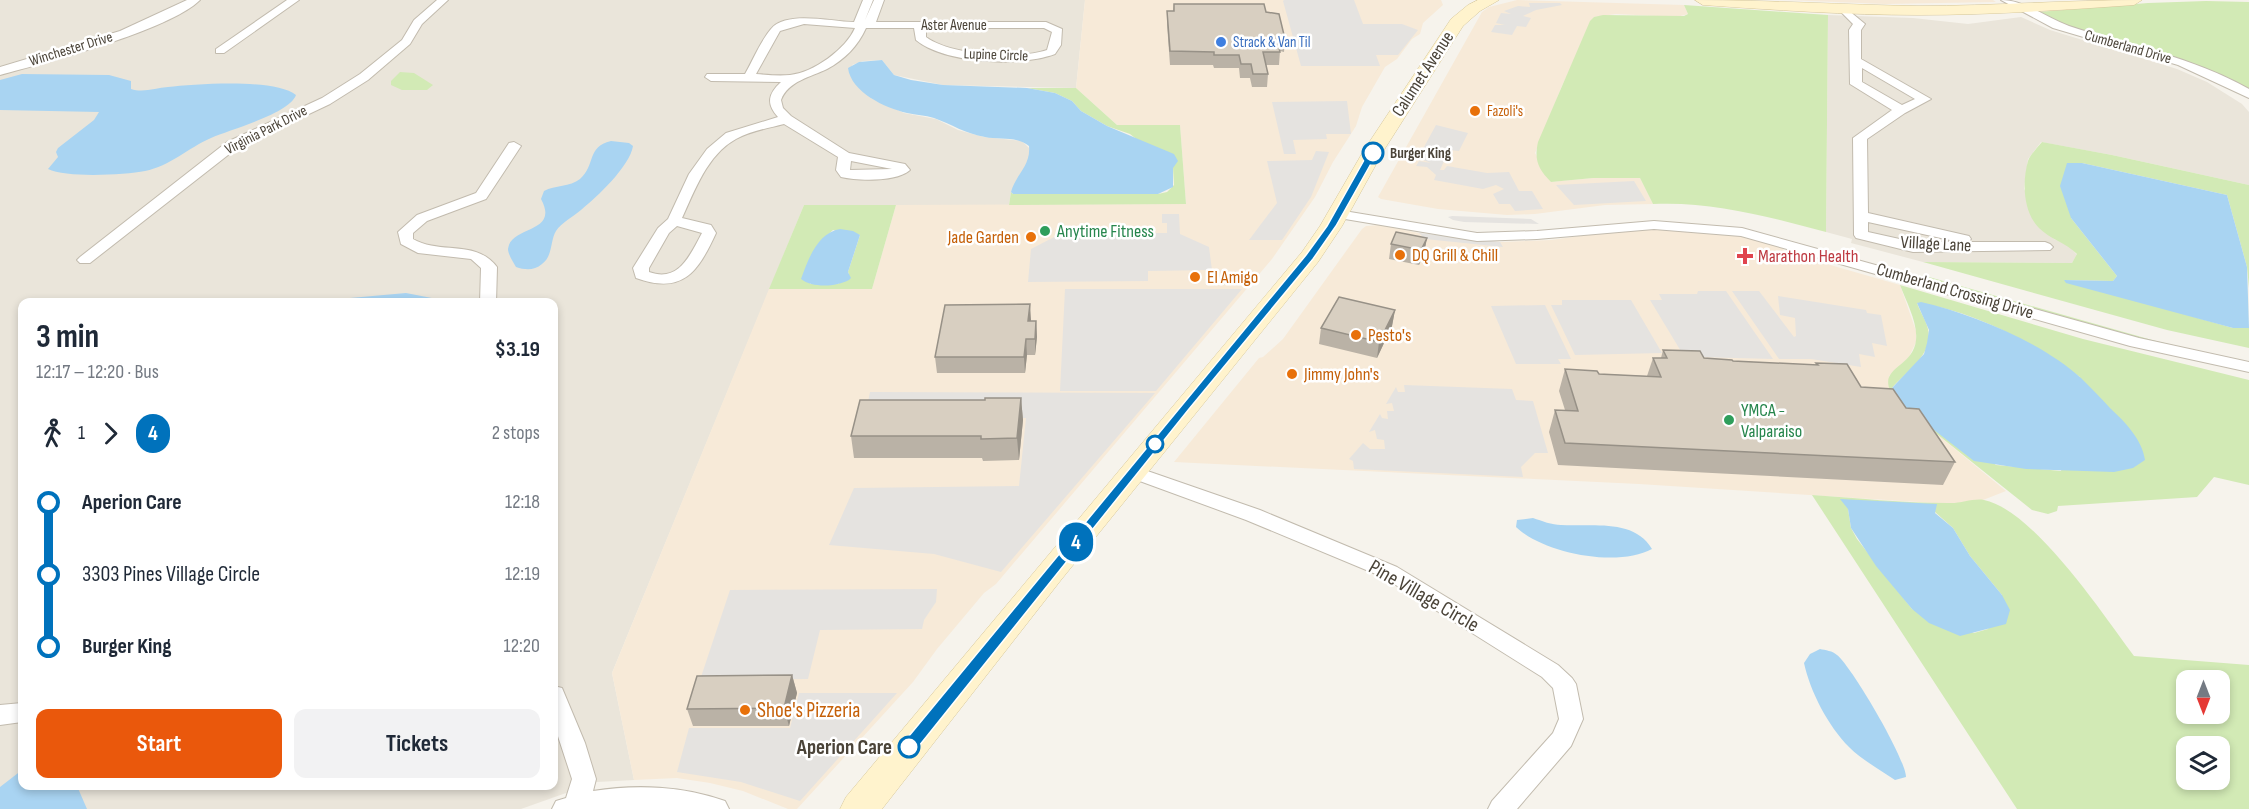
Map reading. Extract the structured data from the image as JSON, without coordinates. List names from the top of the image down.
{
  "streets": {
    "main road": ["Calumet Avenue"],
    "street": [
      "Aster Avenue",
      "Cumberland Drive",
      "Winchester Drive",
      "Lupine Circle",
      "Virginia Park Drive",
      "Village Lane",
      "Cumberland Crossing Drive",
      "Pine Village Circle"
    ]
  },
  "crossings": [
    ["Aster Avenue", "Lupine Circle"],
    ["Calumet Avenue", "Cumberland Crossing Drive"],
    ["Calumet Avenue", "Pine Village Circle"]
  ],
  "places": {
    "other": [
      "Strack & Van Til",
      "Fazoli's",
      "Burger King",
      "Anytime Fitness",
      "Jade Garden",
      "DQ Grill & Chill",
      "El Amigo",
      "Pesto's",
      "Jimmy John's",
      "YMCA - Valparaiso",
      "Shoe's Pizzeria",
      "Aperion Care"
    ],
    "health": ["Marathon Health"]
  },
  "lines": ["bus line 4"],
  "north": "bottom",
  "page": {
    "on_map": "4",
    "heading": ["3 min", "12:17 – 12:20 · Bus", "$3.19"],
    "legs": ["1", "4", "2 stops"],
    "list": [
      {
        "name": "Aperion Care",
        "value": "12:18"
      },
      {
        "name": "3303 Pines Village Circle",
        "value": "12:19"
      },
      {
        "name": "Burger King",
        "value": "12:20"
      }
    ],
    "buttons": ["Start", "Tickets"]
  }
}
